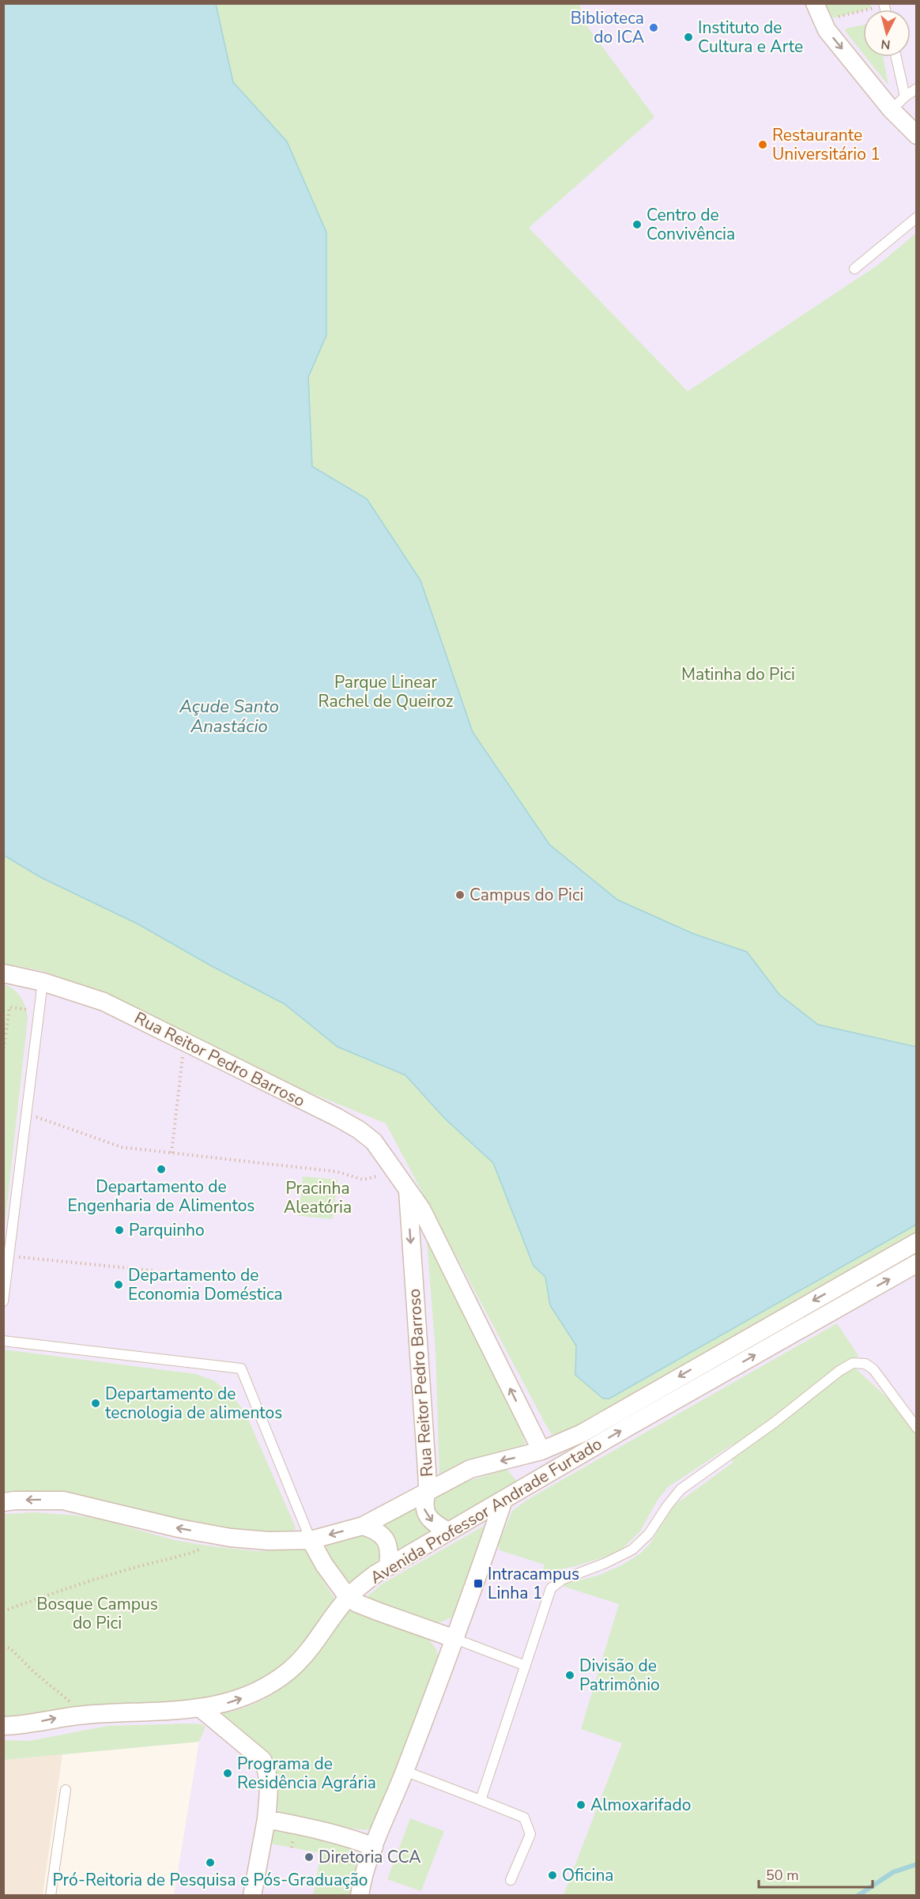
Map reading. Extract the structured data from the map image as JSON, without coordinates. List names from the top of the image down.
{
  "streets": {
    "street": ["Rua Reitor Pedro Barroso", "Avenida Professor Andrade Furtado"]
  },
  "crossings": [
    ["Rua Reitor Pedro Barroso", "Avenida Professor Andrade Furtado"]
  ],
  "water": ["Açude Santo Anastácio"],
  "parks": [
    "Matinha do Pici",
    "Parque Linear Rachel de Queiroz",
    "Pracinha Aleatória",
    "Bosque Campus do Pici"
  ],
  "places": {
    "other": [
      "Biblioteca do ICA",
      "Instituto de Cultura e Arte",
      "Restaurante Universitário 1",
      "Centro de Convivência",
      "Campus do Pici",
      "Departamento de Engenharia de Alimentos",
      "Parquinho",
      "Departamento de Economia Doméstica",
      "Departamento de tecnologia de alimentos",
      "Divisão de Patrimônio",
      "Programa de Residência Agrária",
      "Almoxarifado",
      "Diretoria CCA",
      "Pró-Reitoria de Pesquisa e Pós-Graduação",
      "Oficina"
    ],
    "transit": ["Intracampus Linha 1"]
  },
  "scale_bar": "50 m",
  "north": "bottom"
}
